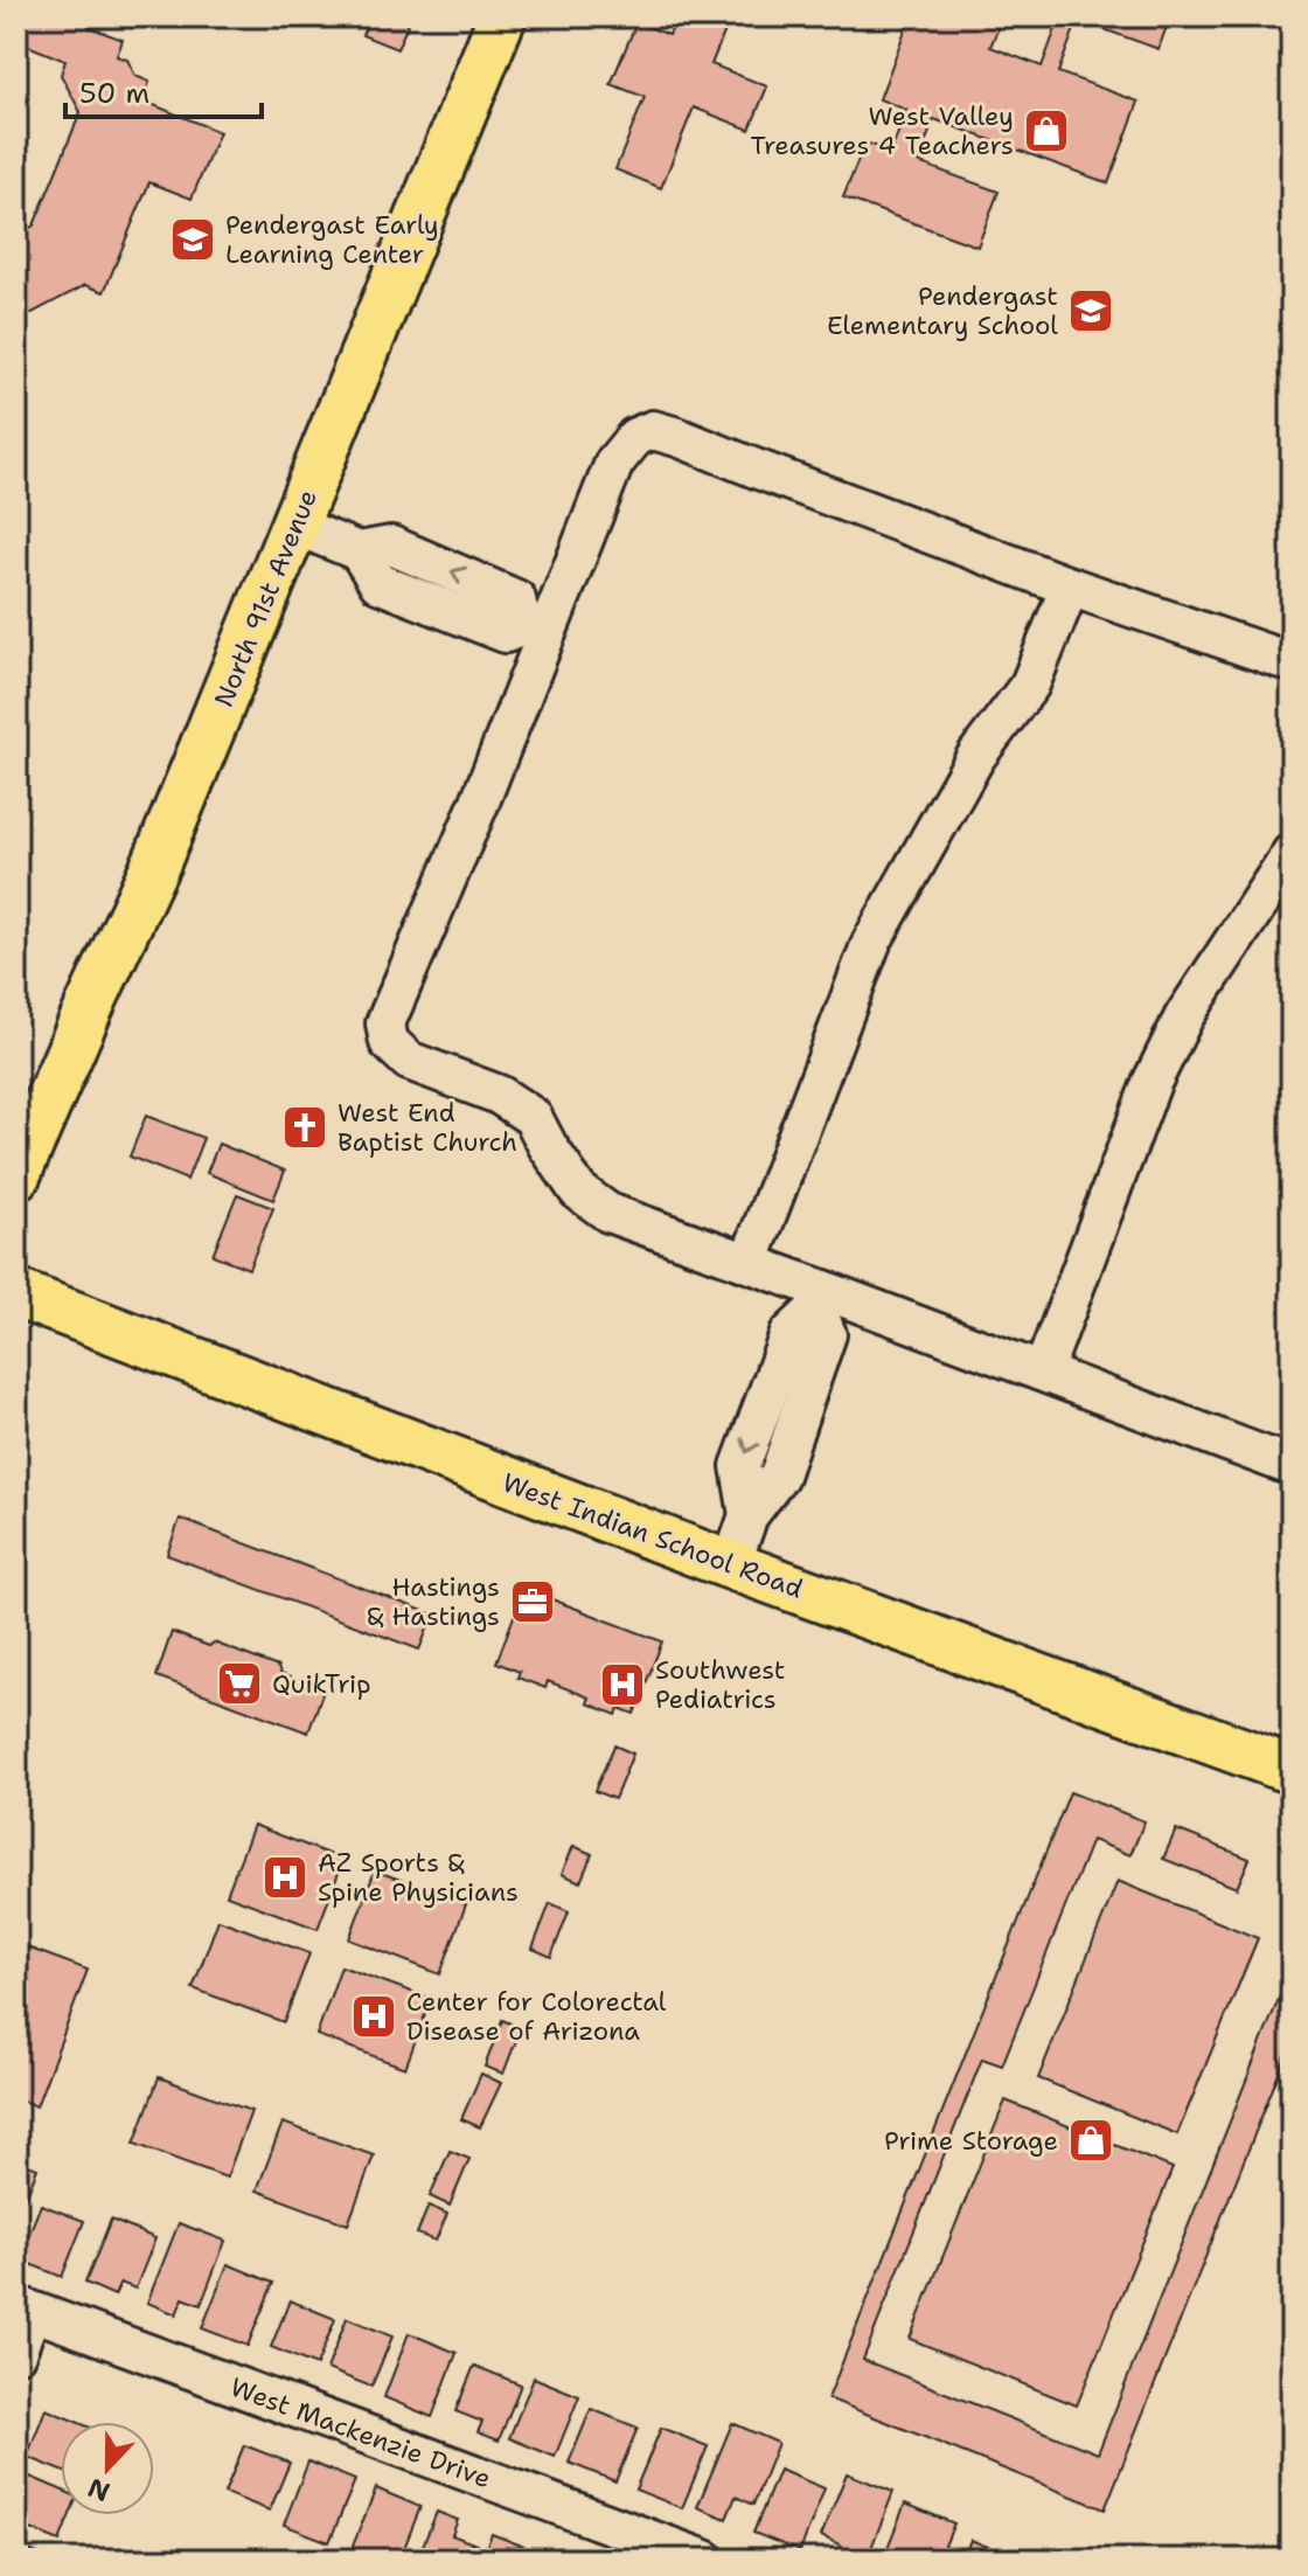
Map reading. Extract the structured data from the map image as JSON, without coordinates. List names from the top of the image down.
{
  "streets": {
    "main road": ["North 91st Avenue", "West Indian School Road"],
    "street": ["West Mackenzie Drive"]
  },
  "places": {
    "shop": ["West Valley Treasures 4 Teachers", "Prime Storage"],
    "school or university": ["Pendergast Early Learning Center", "Pendergast Elementary School"],
    "church": ["West End Baptist Church"],
    "office": ["Hastings & Hastings"],
    "supermarket": ["QuikTrip"],
    "hospital": ["Southwest Pediatrics", "AZ Sports & Spine Physicians", "Center for Colorectal Disease of Arizona"]
  },
  "scale_bar": "50 m",
  "north": "bottom"
}
